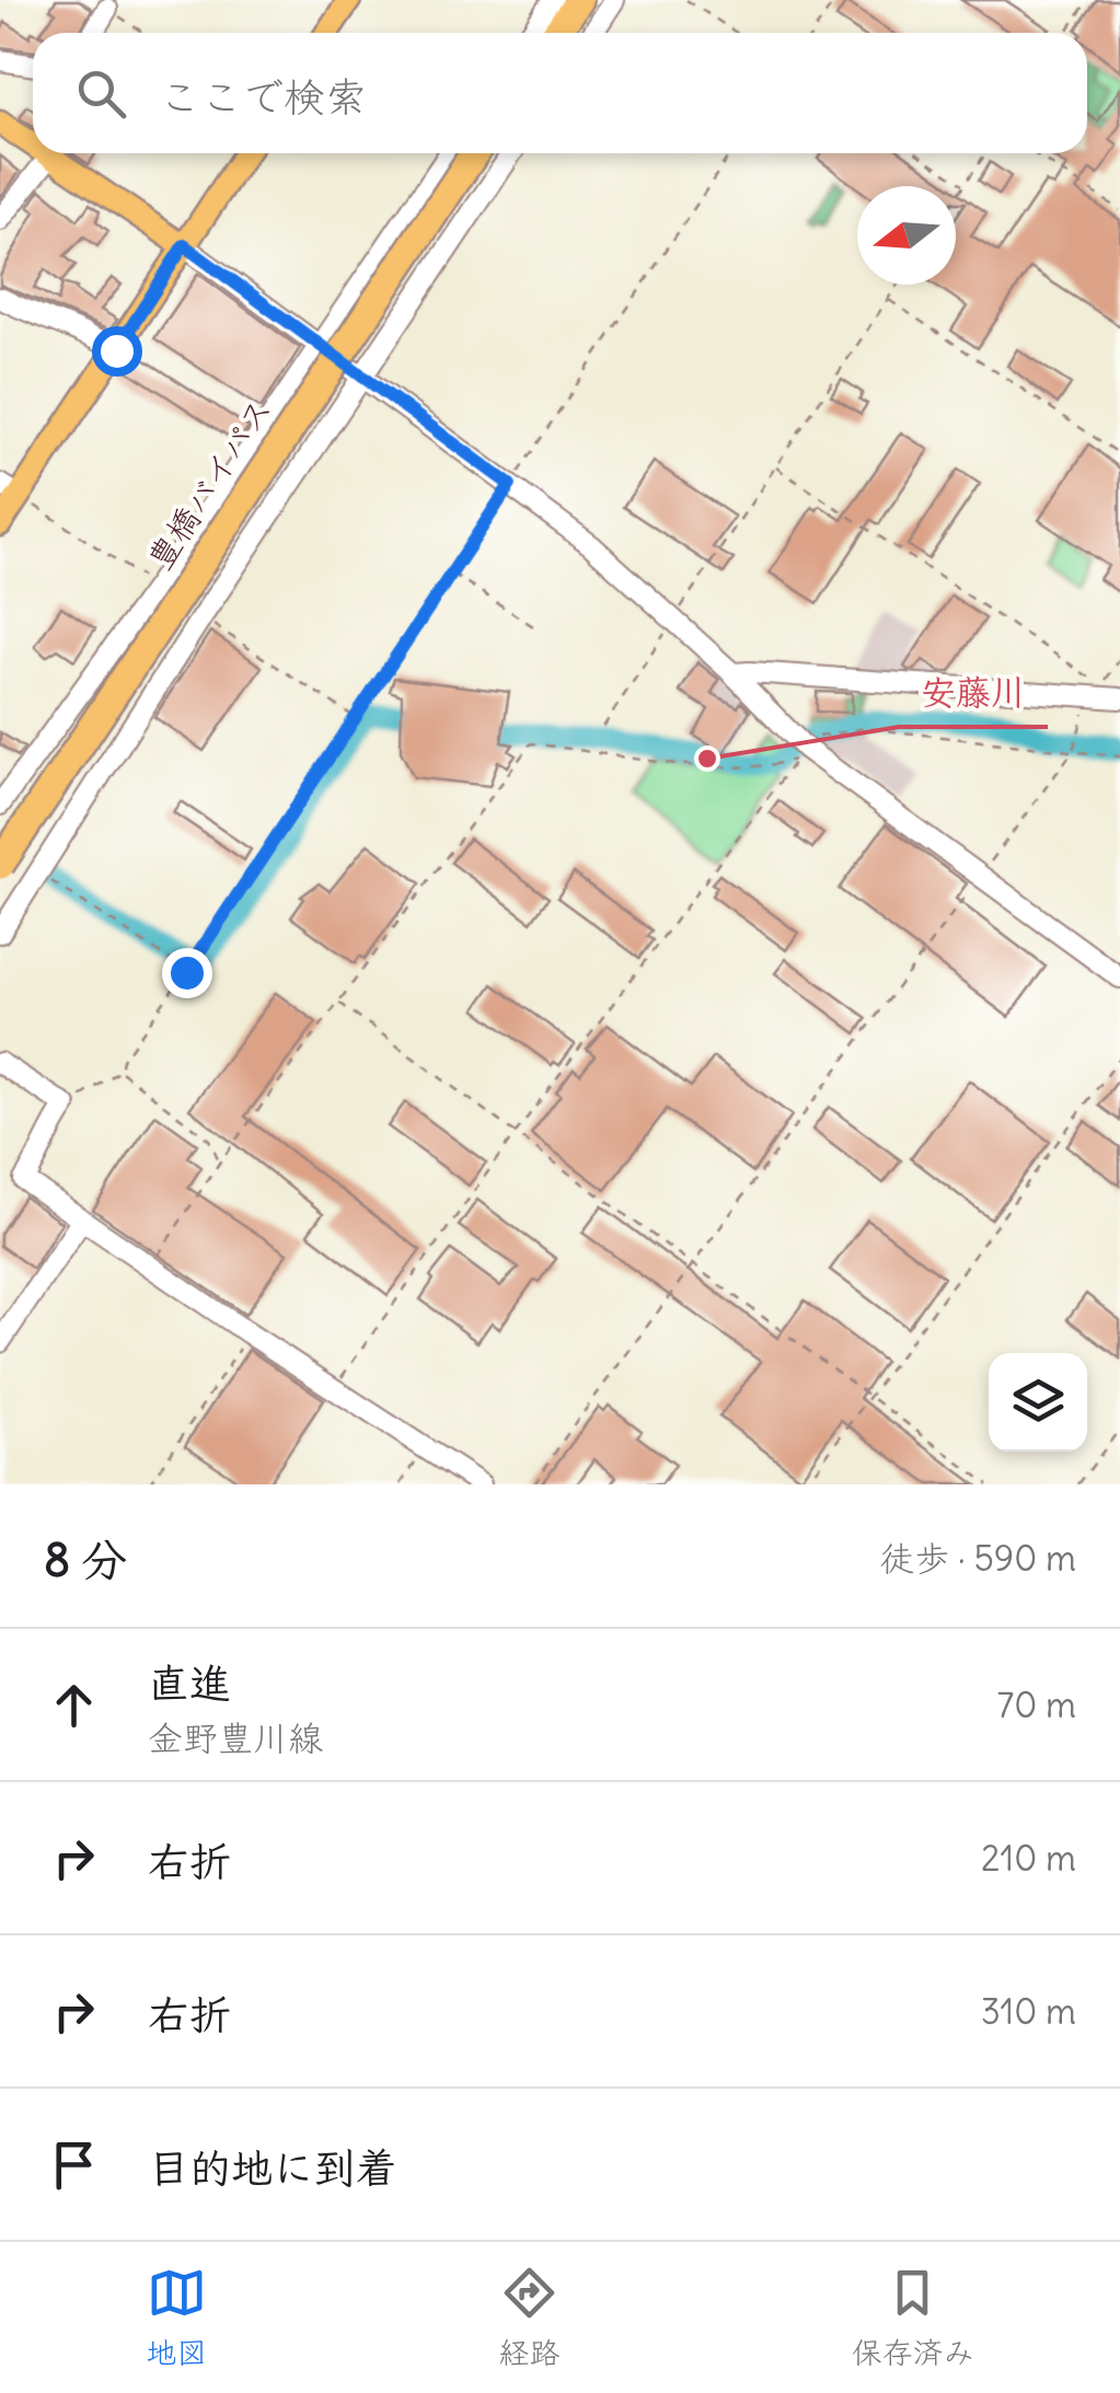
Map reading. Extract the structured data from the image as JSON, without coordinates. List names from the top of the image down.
{
  "streets": {
    "highway": ["豊橋バイパス"]
  },
  "places": ["安藤川"],
  "north": "left",
  "page": {
    "search": "ここで検索",
    "heading": ["8 分", "徒歩 · 590 m"],
    "list": [
      ["直進", "金野豊川線", "70 m"],
      ["右折", "210 m"],
      ["右折", "310 m"],
      "目的地に到着"
    ],
    "nav": ["地図", "経路", "保存済み"]
  }
}
